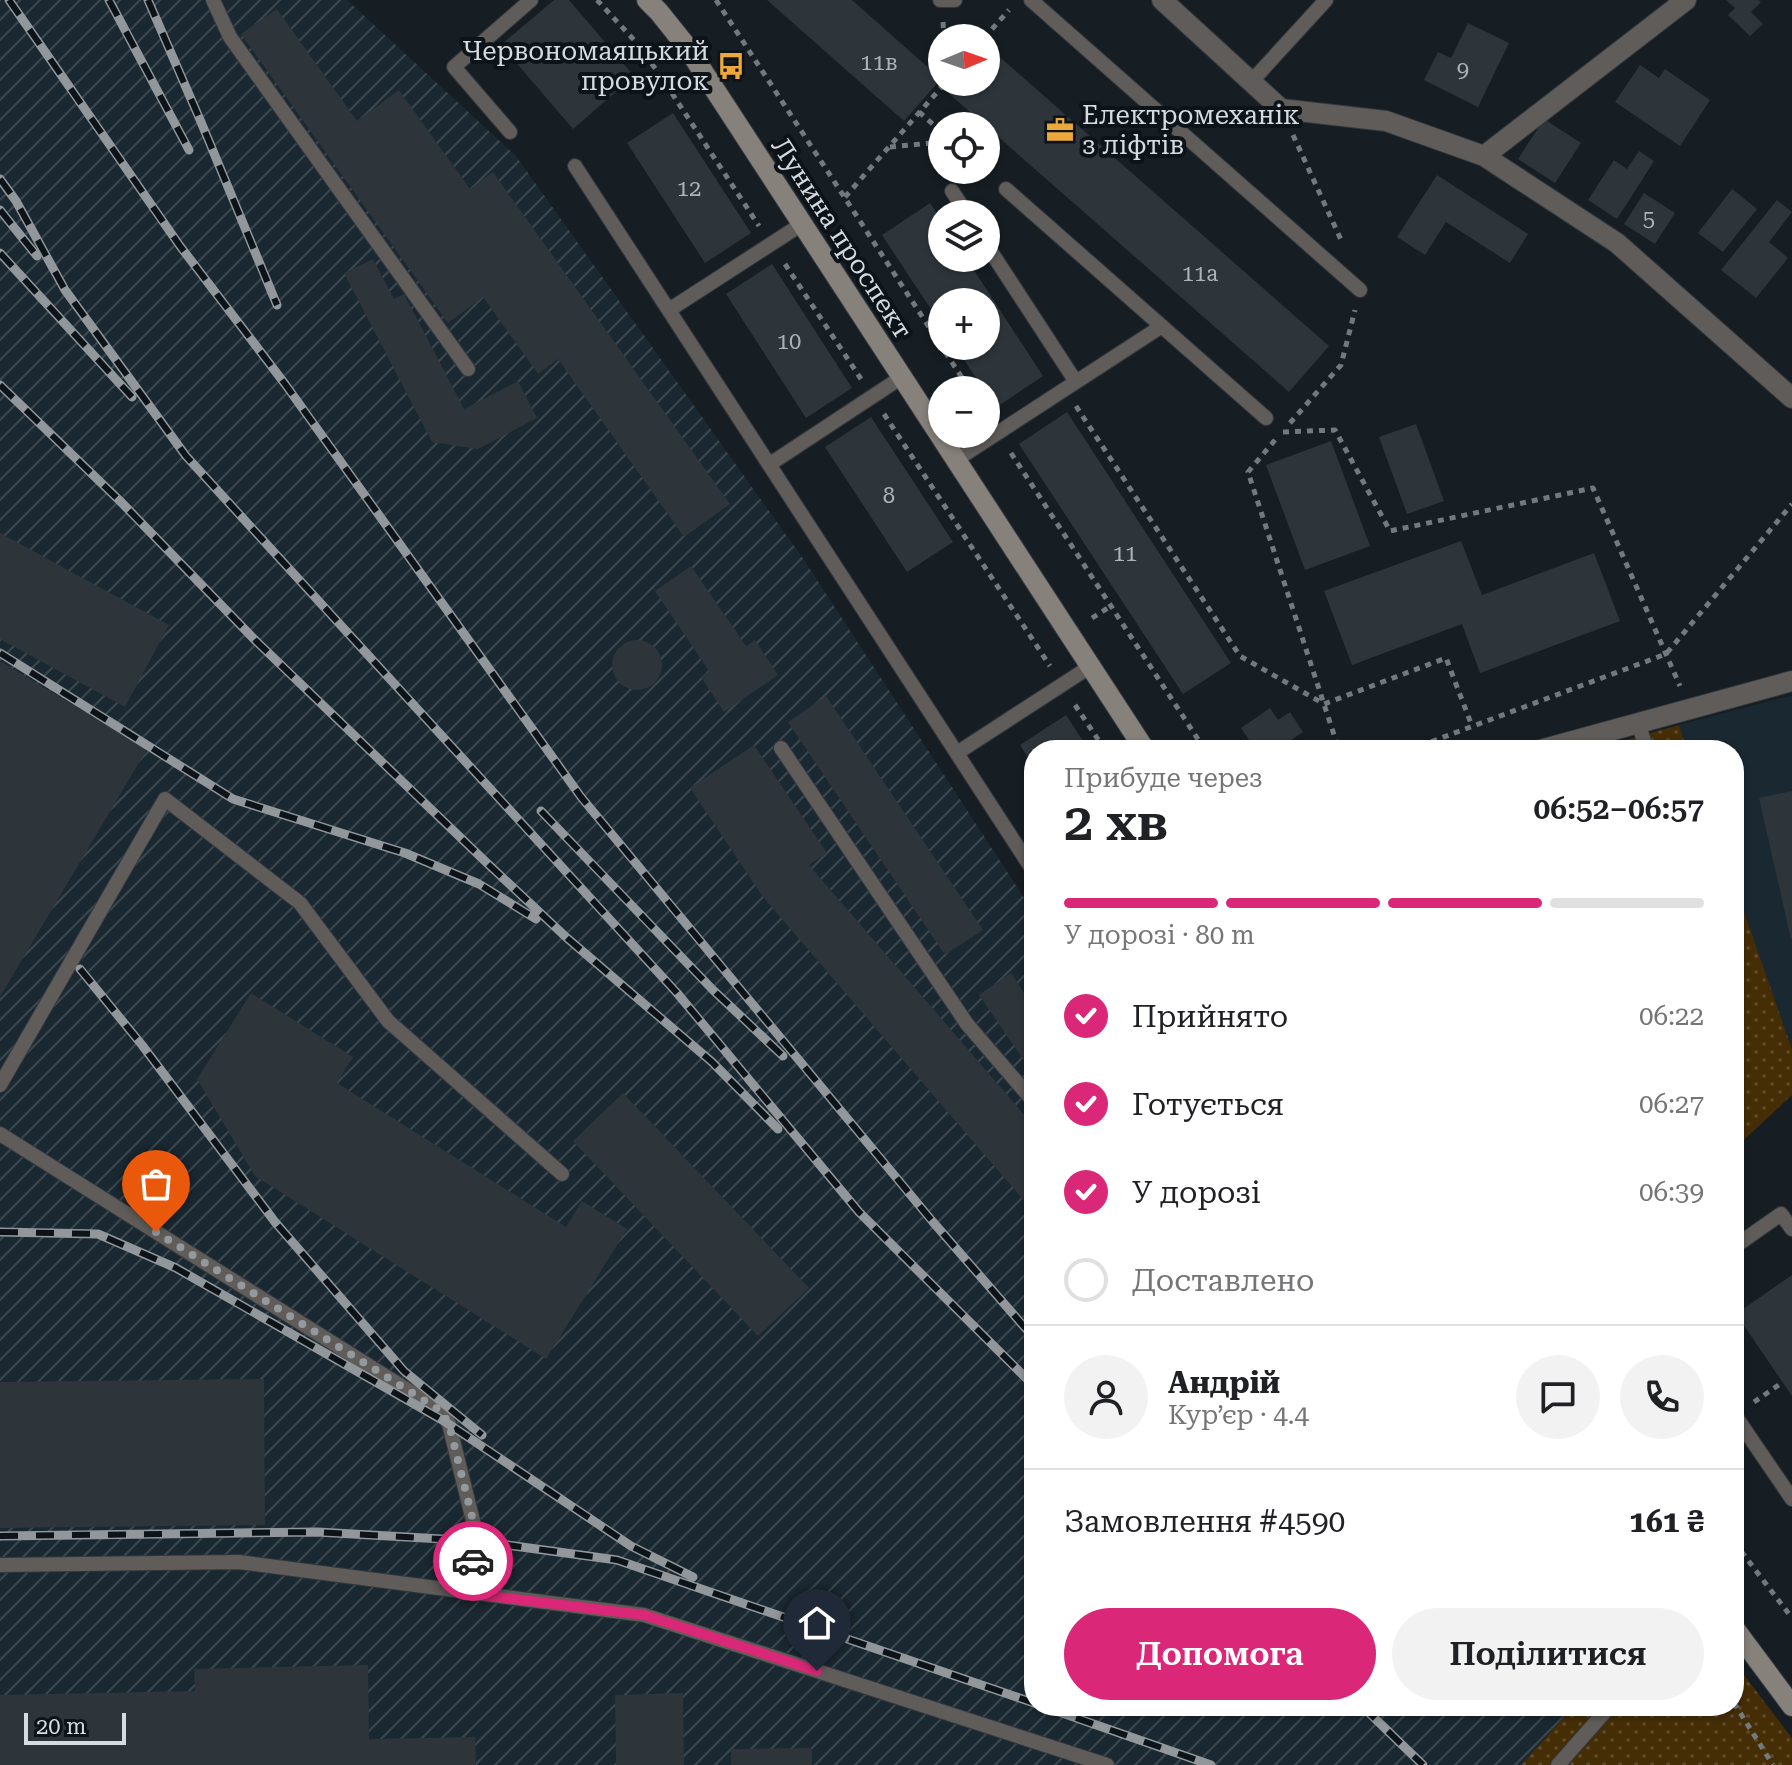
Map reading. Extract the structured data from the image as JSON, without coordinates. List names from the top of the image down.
{
  "streets": {
    "street": ["Лунина проспект"]
  },
  "places": {
    "bus stop": ["Червономаяцький провулок"],
    "office": ["Електромеханік з ліфтів"]
  },
  "house_numbers": [
    "11в",
    "9",
    "12",
    "5",
    "11а",
    "10",
    "8",
    "11"
  ],
  "scale_bar": "20 m",
  "north": "right",
  "page": {
    "map_buttons": ["+", "−"],
    "heading": ["2 хв", "Прибуде через", "06:52–06:57"],
    "panel": [
      "Андрій",
      "Кур’єр · 4.4",
      "Замовлення #4590",
      "161 ₴"
    ],
    "bar": "У дорозі · 80 m",
    "list": [
      ["Прийнято", "06:22"],
      ["Готується", "06:27"],
      ["У дорозі", "06:39"],
      "Доставлено"
    ],
    "buttons": ["Допомога", "Поділитися"],
    "scale": "20 m"
  }
}
